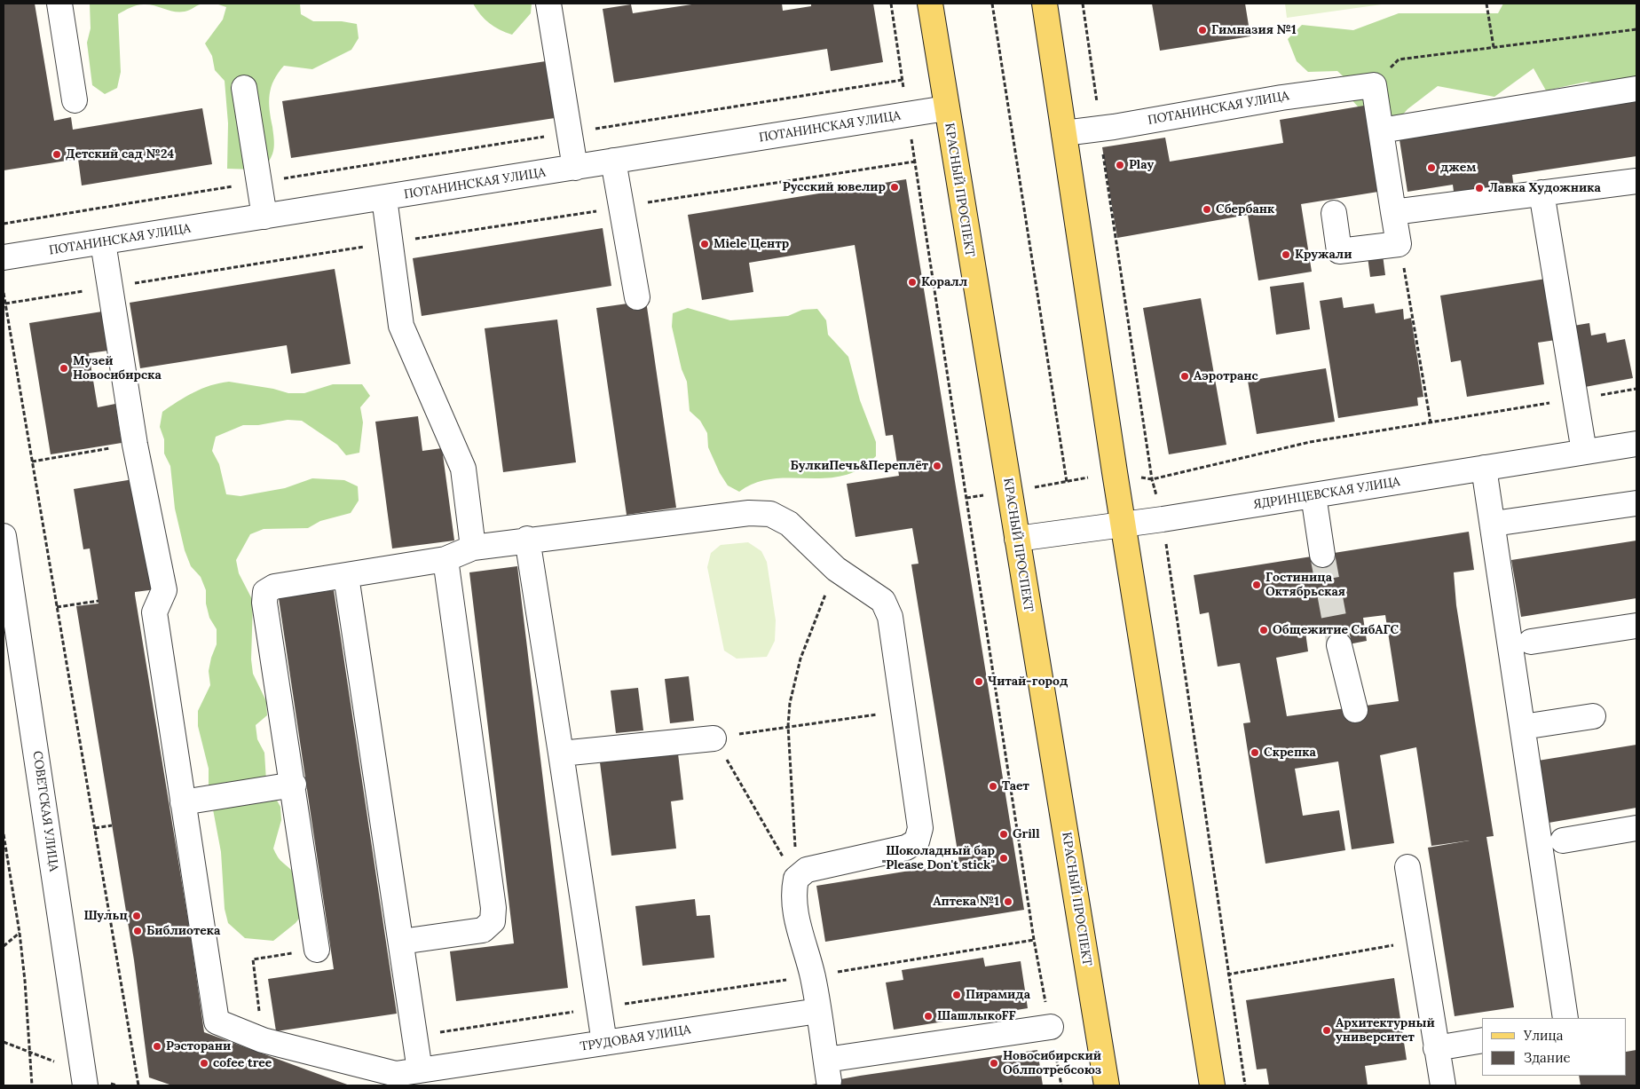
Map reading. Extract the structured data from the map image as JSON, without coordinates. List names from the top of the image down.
{
  "streets": {
    "main road": ["КРАСНЫЙ ПРОСПЕКТ"],
    "street": [
      "ПОТАНИНСКАЯ УЛИЦА",
      "ЯДРИНЦЕВСКАЯ УЛИЦА",
      "СОВЕТСКАЯ УЛИЦА",
      "ТРУДОВАЯ УЛИЦА"
    ]
  },
  "crossings": [
    ["ПОТАНИНСКАЯ УЛИЦА", "КРАСНЫЙ ПРОСПЕКТ"],
    ["КРАСНЫЙ ПРОСПЕКТ", "ЯДРИНЦЕВСКАЯ УЛИЦА"]
  ],
  "places": [
    "Гимназия №1",
    "Детский сад №24",
    "Play",
    "джем",
    "Русский ювелир",
    "Лавка Художника",
    "Сбербанк",
    "Miele Центр",
    "Кружали",
    "Коралл",
    "Музей Новосибирска",
    "Аэротранс",
    "БулкиПечь&Переплёт",
    "Гостиница Октябрьская",
    "Общежитие СибАГС",
    "Читай-город",
    "Скрепка",
    "Тает",
    "Grill",
    "Шоколадный бар \"Please Don't stick\"",
    "Аптека №1",
    "Шульц",
    "Библиотека",
    "Пирамида",
    "ШашлыкoFF",
    "Архитектурный университет",
    "Рэсторани",
    "cofee tree",
    "Новосибирский Облпотребсоюз"
  ],
  "legend": ["Улица", "Здание"]
}
